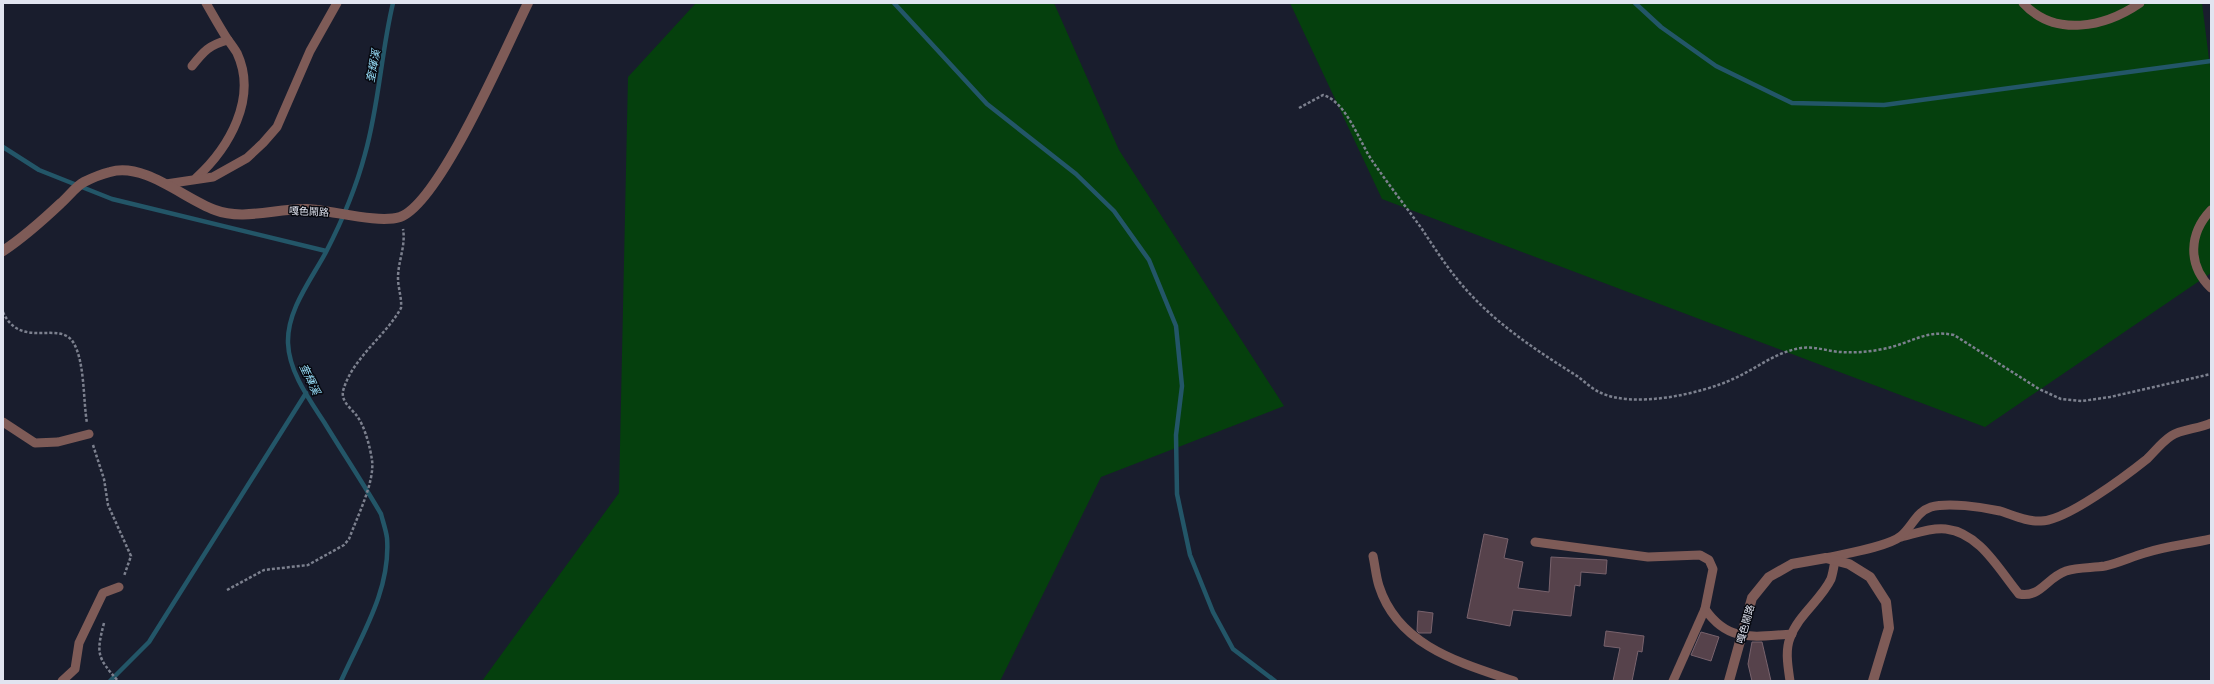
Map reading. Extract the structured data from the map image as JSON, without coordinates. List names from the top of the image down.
{
  "streets": {
    "street": ["嘎色鬧路"]
  },
  "water": ["奎輝溪"]
}
